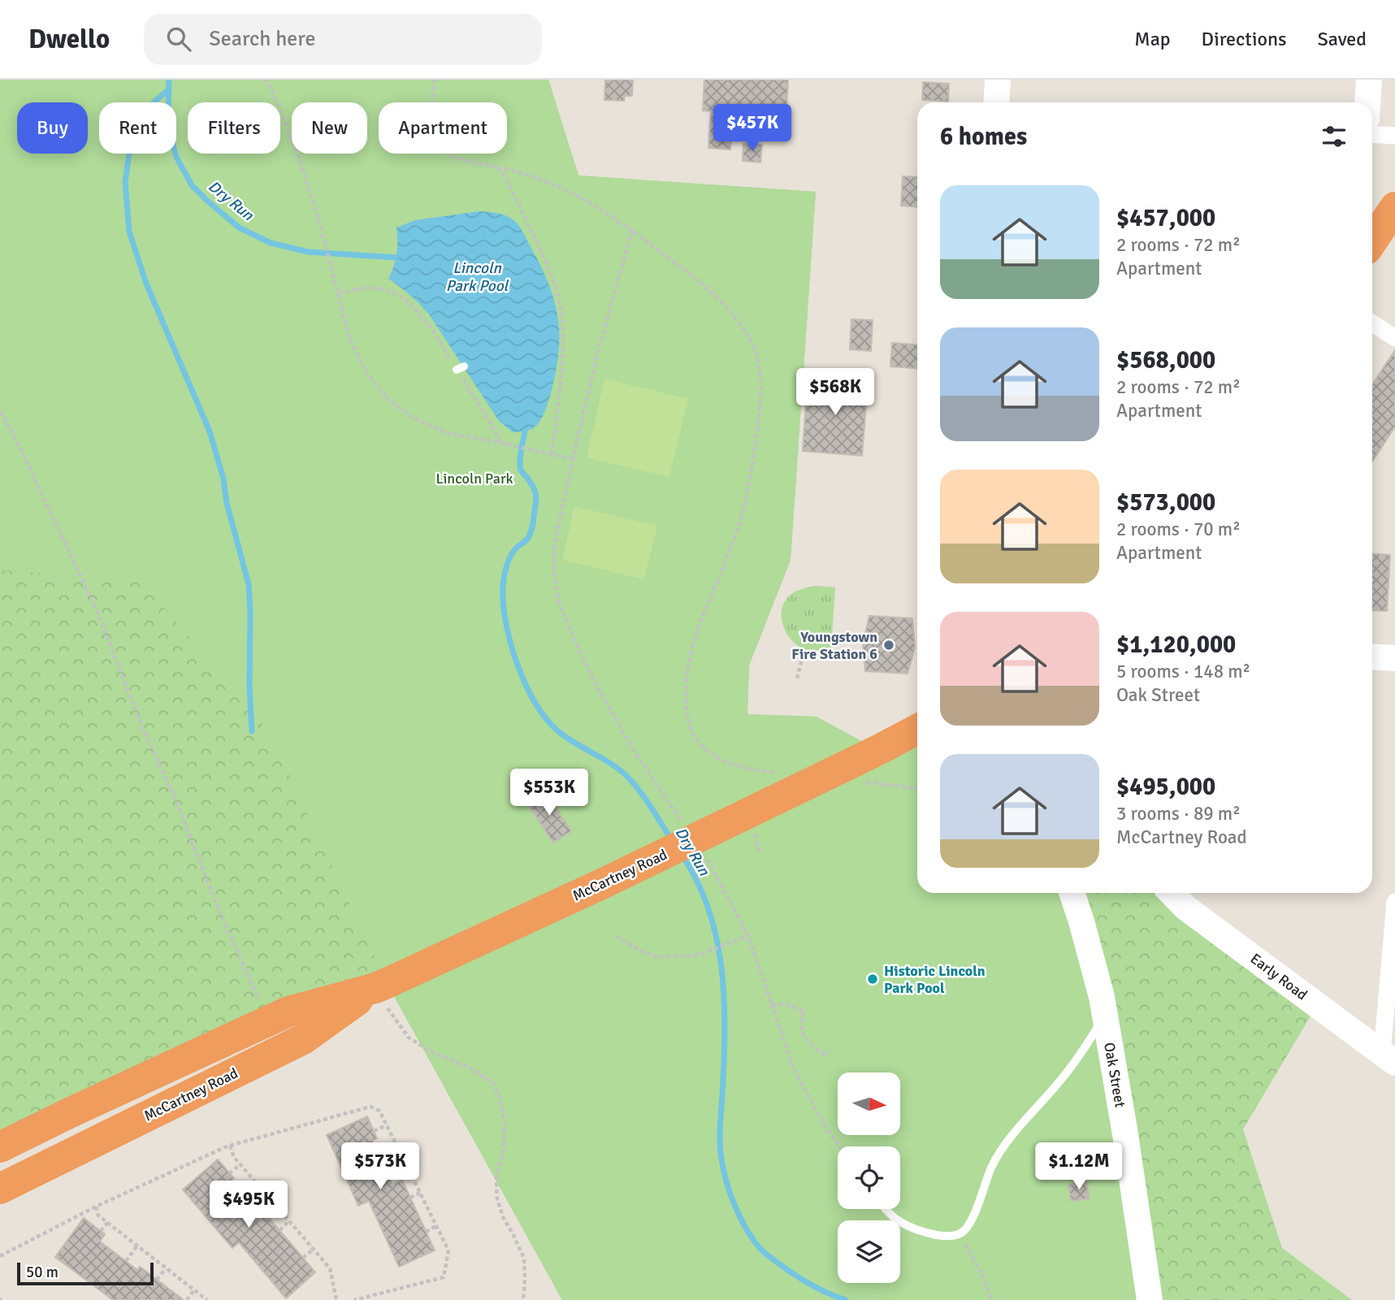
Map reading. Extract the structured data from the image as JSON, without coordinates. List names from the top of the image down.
{
  "streets": {
    "highway": ["McCartney Road"],
    "street": ["Early Road", "Oak Street"]
  },
  "water": ["Dry Run", "Lincoln Park Pool"],
  "parks": ["Lincoln Park"],
  "places": ["Youngstown Fire Station 6", "Historic Lincoln Park Pool"],
  "scale_bar": "50 m",
  "north": "right",
  "page": {
    "header": "Dwello",
    "search": "Search here",
    "nav": ["Map", "Directions", "Saved"],
    "chip": [
      "Buy",
      "Rent",
      "Filters",
      "New",
      "Apartment"
    ],
    "heading": "6 homes",
    "price": [
      "$457K",
      "$568K",
      "$553K",
      "$573K",
      "$1.12M",
      "$495K"
    ],
    "list": [
      {
        "name": "$457,000",
        "note": "2 rooms · 72 m² · Apartment"
      },
      {
        "name": "$568,000",
        "note": "2 rooms · 72 m² · Apartment"
      },
      {
        "name": "$573,000",
        "note": "2 rooms · 70 m² · Apartment"
      },
      {
        "name": "$1,120,000",
        "note": "5 rooms · 148 m² · Oak Street"
      },
      {
        "name": "$495,000",
        "note": "3 rooms · 89 m² · McCartney Road"
      }
    ],
    "scale": "50 m"
  }
}
